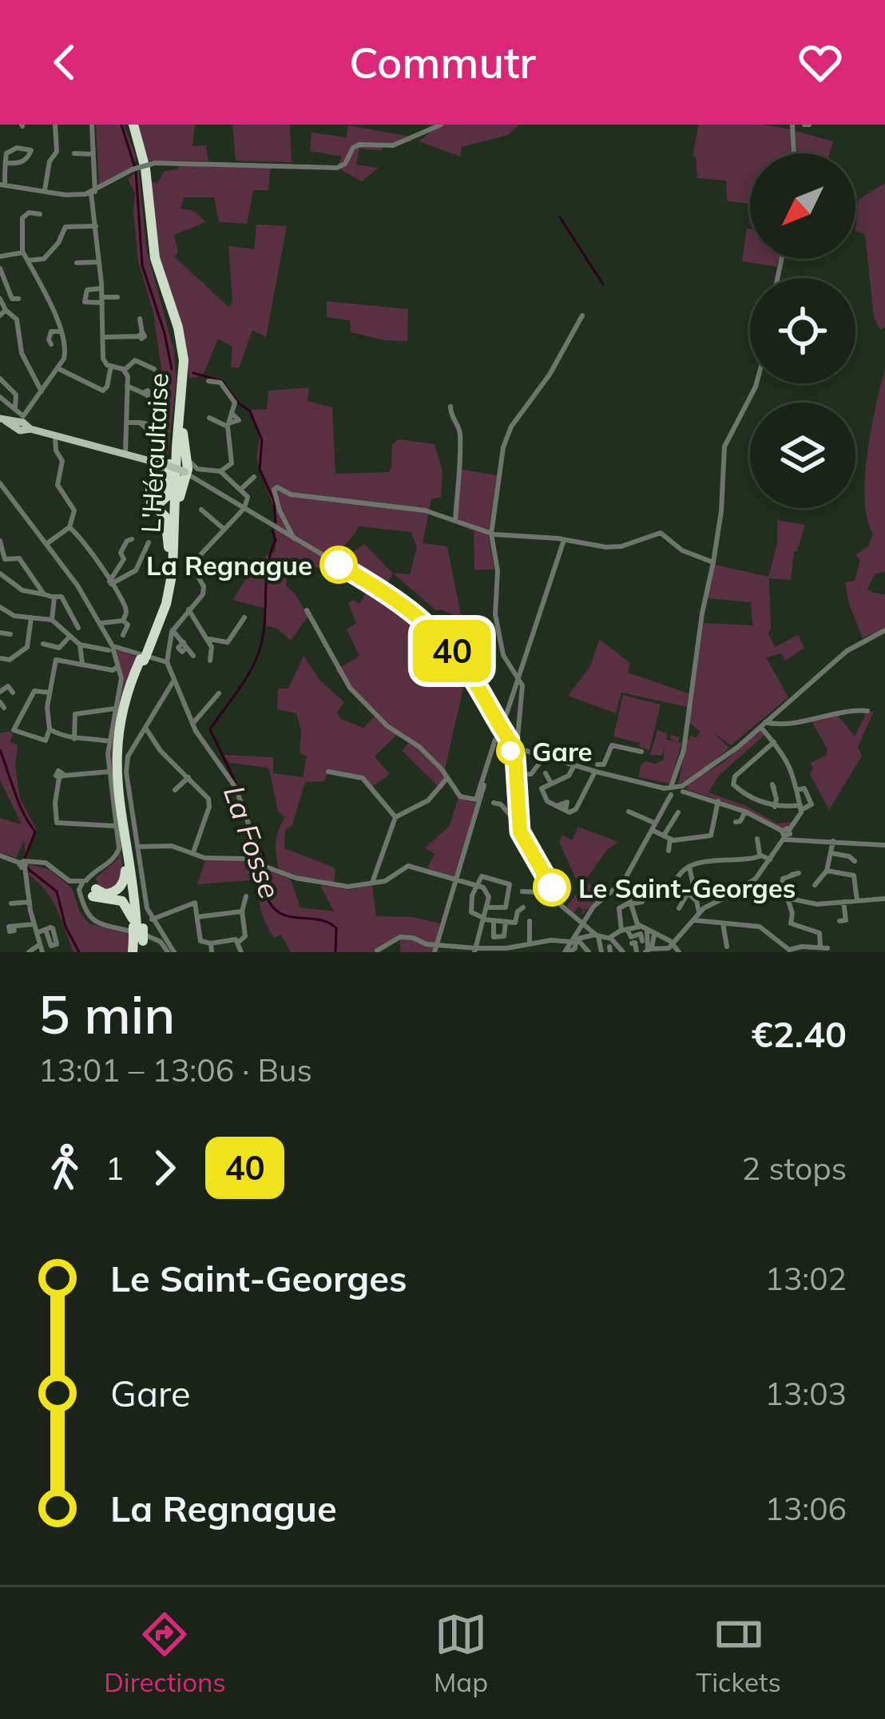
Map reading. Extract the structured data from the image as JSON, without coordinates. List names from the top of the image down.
{
  "streets": {
    "highway": ["L'Héraultaise"]
  },
  "water": ["La Fosse"],
  "places": ["La Regnague", "Gare", "Le Saint-Georges"],
  "lines": ["bus line 40"],
  "north": "bottom left",
  "page": {
    "header": "Commutr",
    "on_map": "40",
    "heading": ["5 min", "13:01 – 13:06 · Bus", "€2.40"],
    "legs": ["1", "40", "2 stops"],
    "list": [
      {
        "name": "Le Saint-Georges",
        "value": "13:02"
      },
      {
        "name": "Gare",
        "value": "13:03"
      },
      {
        "name": "La Regnague",
        "value": "13:06"
      }
    ],
    "tabs": ["Directions", "Map", "Tickets"]
  }
}
